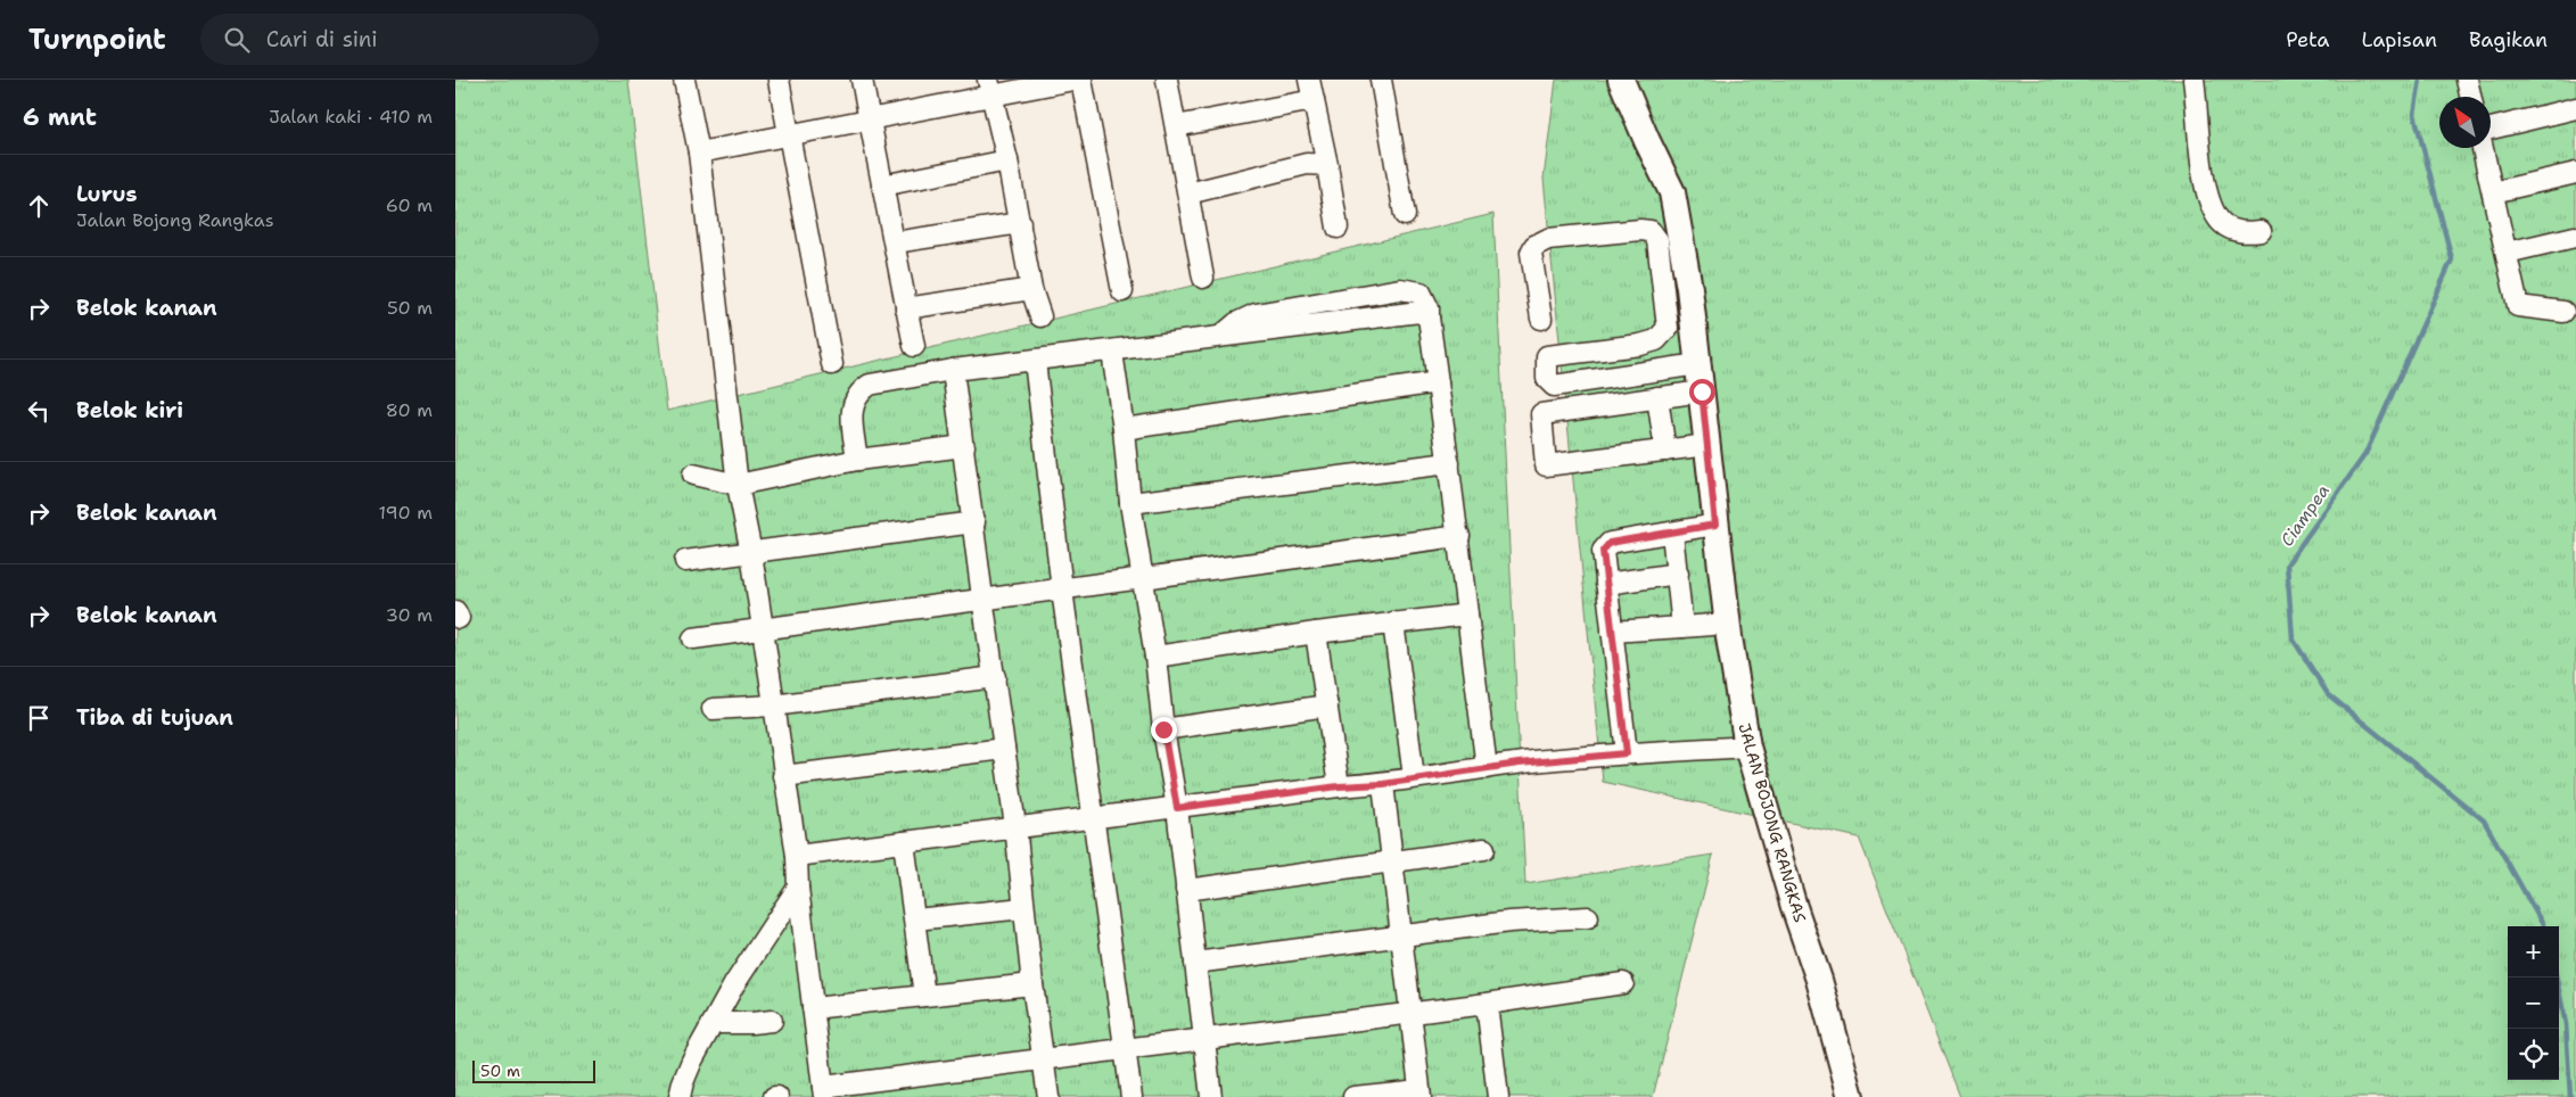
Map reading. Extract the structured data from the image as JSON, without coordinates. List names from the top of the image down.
{
  "streets": {
    "main road": ["JALAN BOJONG RANGKAS"]
  },
  "water": ["Ciampea"],
  "scale_bar": "50 m",
  "north": "top left",
  "page": {
    "header": "Turnpoint",
    "search": "Cari di sini",
    "nav": ["Peta", "Lapisan", "Bagikan"],
    "heading": ["6 mnt", "Jalan kaki · 410 m"],
    "list": [
      ["Lurus", "Jalan Bojong Rangkas", "60 m"],
      ["Belok kanan", "50 m"],
      ["Belok kiri", "80 m"],
      ["Belok kanan", "190 m"],
      ["Belok kanan", "30 m"],
      "Tiba di tujuan"
    ],
    "map_buttons": ["+", "−"],
    "scale": "50 m"
  }
}
